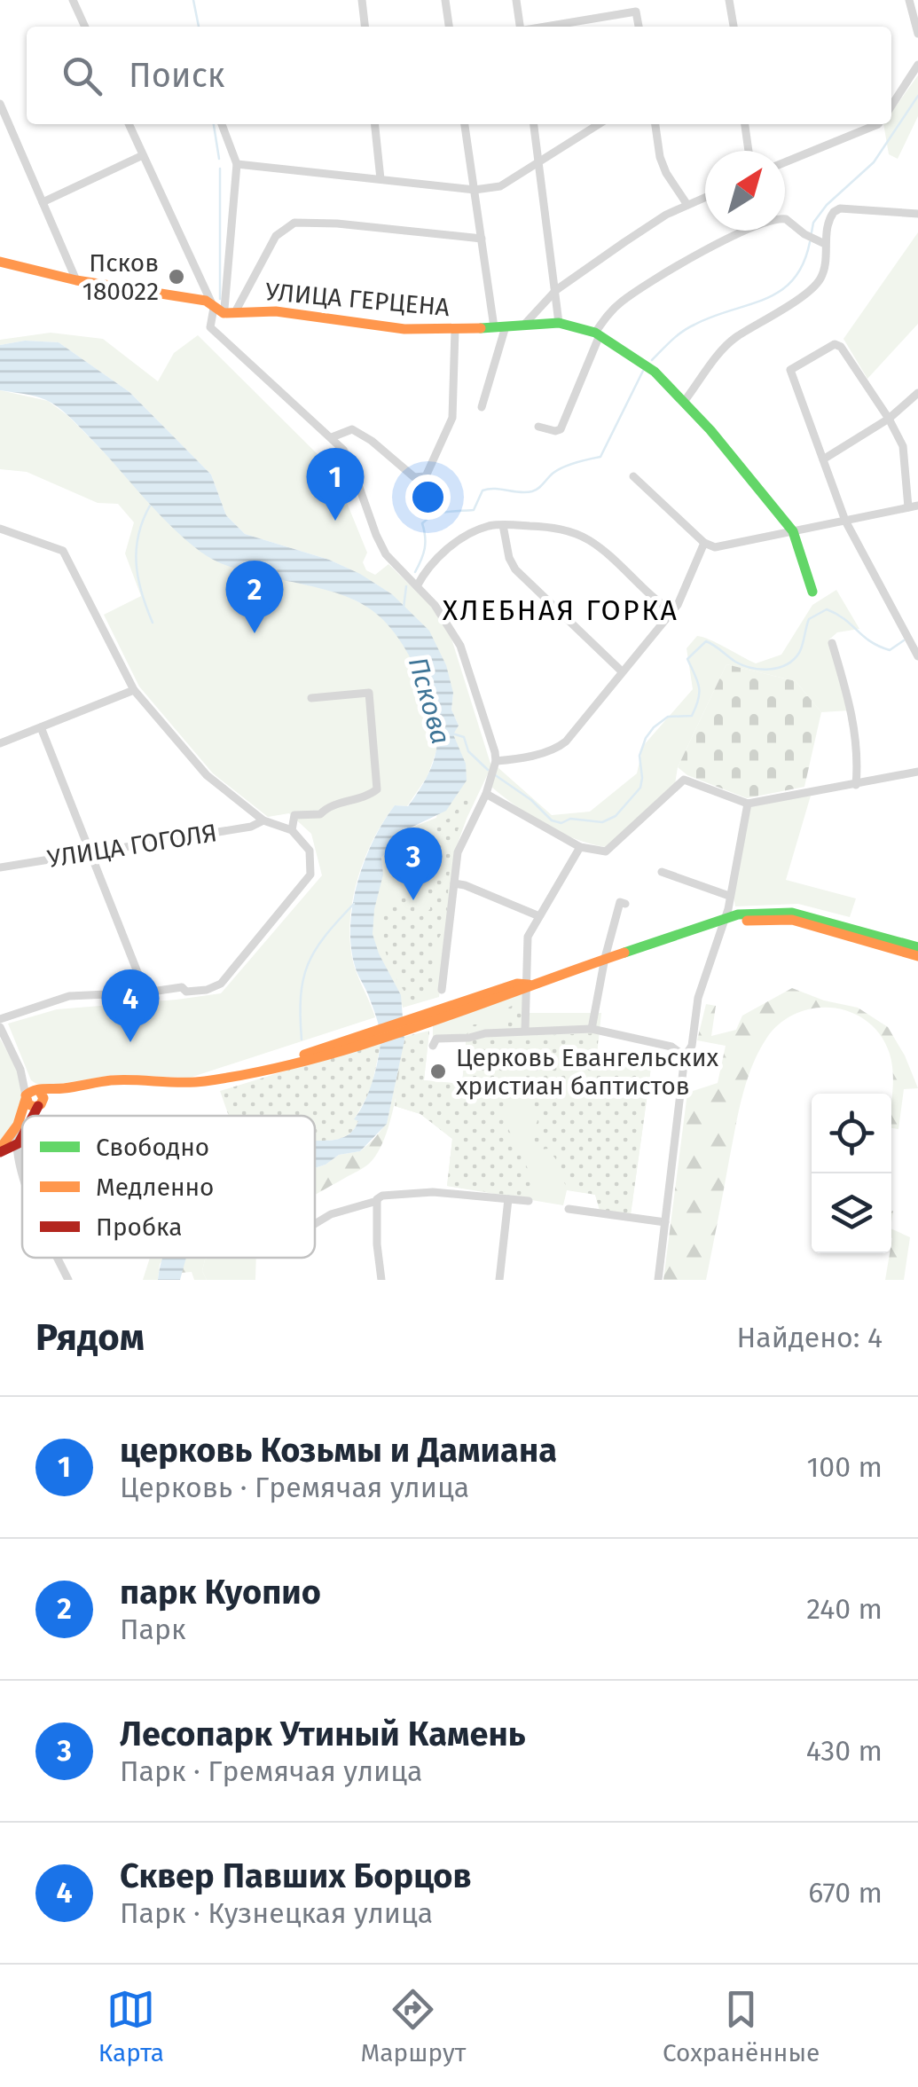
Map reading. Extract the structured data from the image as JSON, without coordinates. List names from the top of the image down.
{
  "streets": {
    "street": ["УЛИЦА ГЕРЦЕНА", "УЛИЦА ГОГОЛЯ"]
  },
  "districts": ["ХЛЕБНАЯ ГОРКА"],
  "water": ["Пскова"],
  "places": ["Псков 180022", "Церковь Евангельских христиан баптистов"],
  "legend": ["Свободно", "Медленно", "Пробка"],
  "north": "top right",
  "page": {
    "search": "Поиск",
    "pins": [
      "1",
      "2",
      "3",
      "4"
    ],
    "heading": ["Рядом", "Найдено: 4"],
    "list": [
      {
        "mark": "1",
        "name": "церковь Козьмы и Дамиана",
        "note": "Церковь · Гремячая улица",
        "value": "100 m"
      },
      {
        "mark": "2",
        "name": "парк Куопио",
        "note": "Парк",
        "value": "240 m"
      },
      {
        "mark": "3",
        "name": "Лесопарк Утиный Камень",
        "note": "Парк · Гремячая улица",
        "value": "430 m"
      },
      {
        "mark": "4",
        "name": "Сквер Павших Борцов",
        "note": "Парк · Кузнецкая улица",
        "value": "670 m"
      }
    ],
    "nav": ["Карта", "Маршрут", "Сохранённые"]
  }
}
